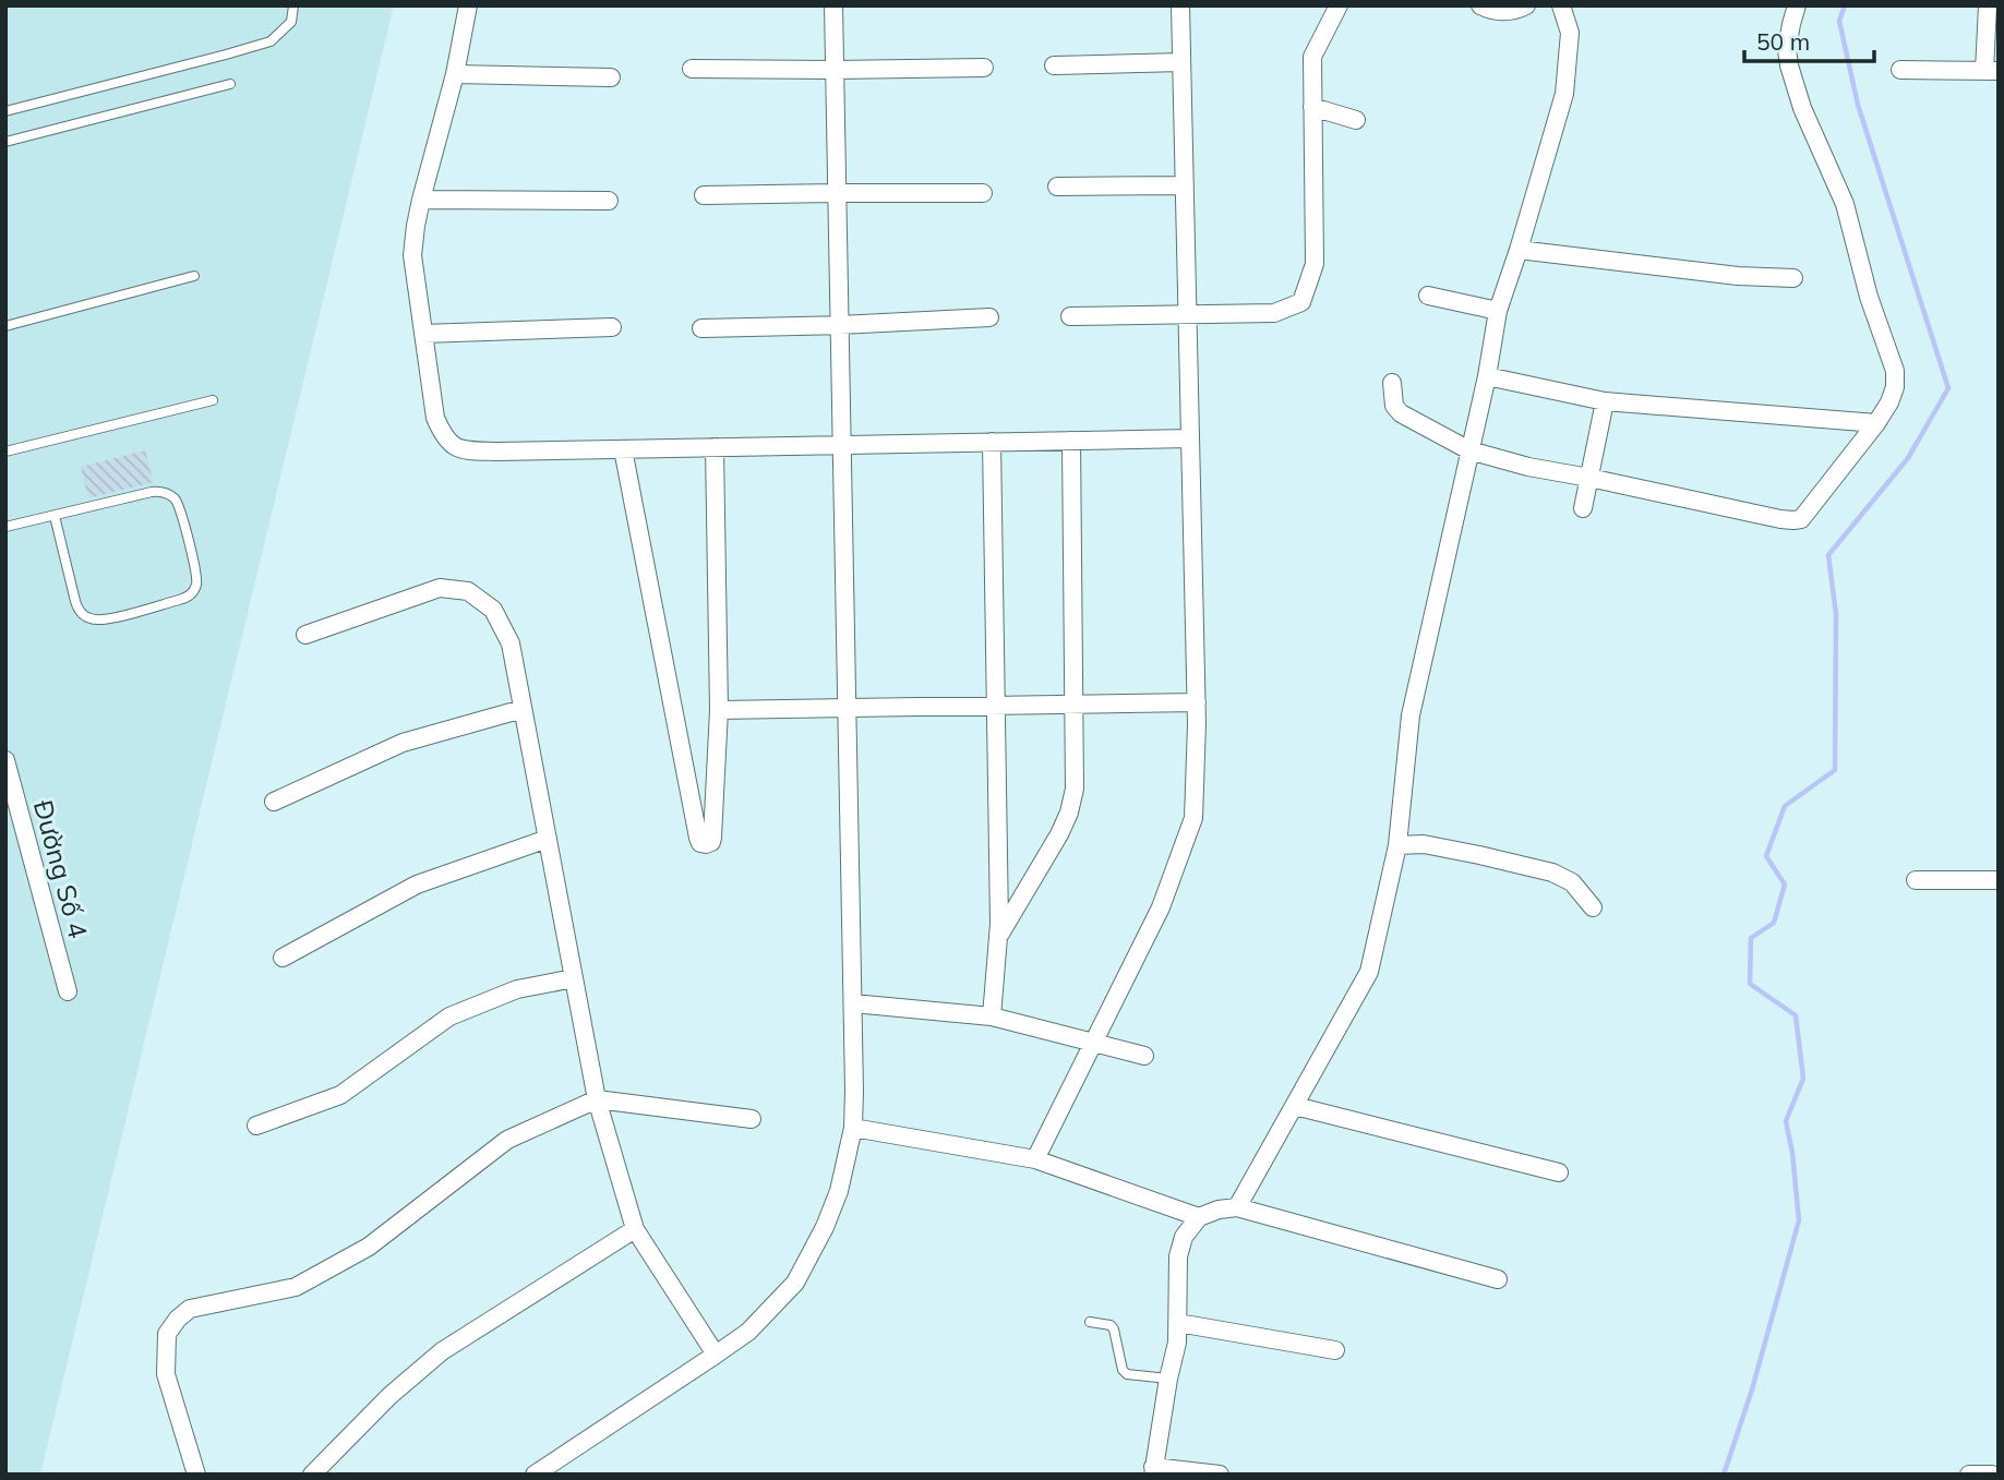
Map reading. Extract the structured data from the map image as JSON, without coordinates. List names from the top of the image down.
{
  "streets": {
    "street": ["Đường Số 4"]
  },
  "scale_bar": "50 m"
}
